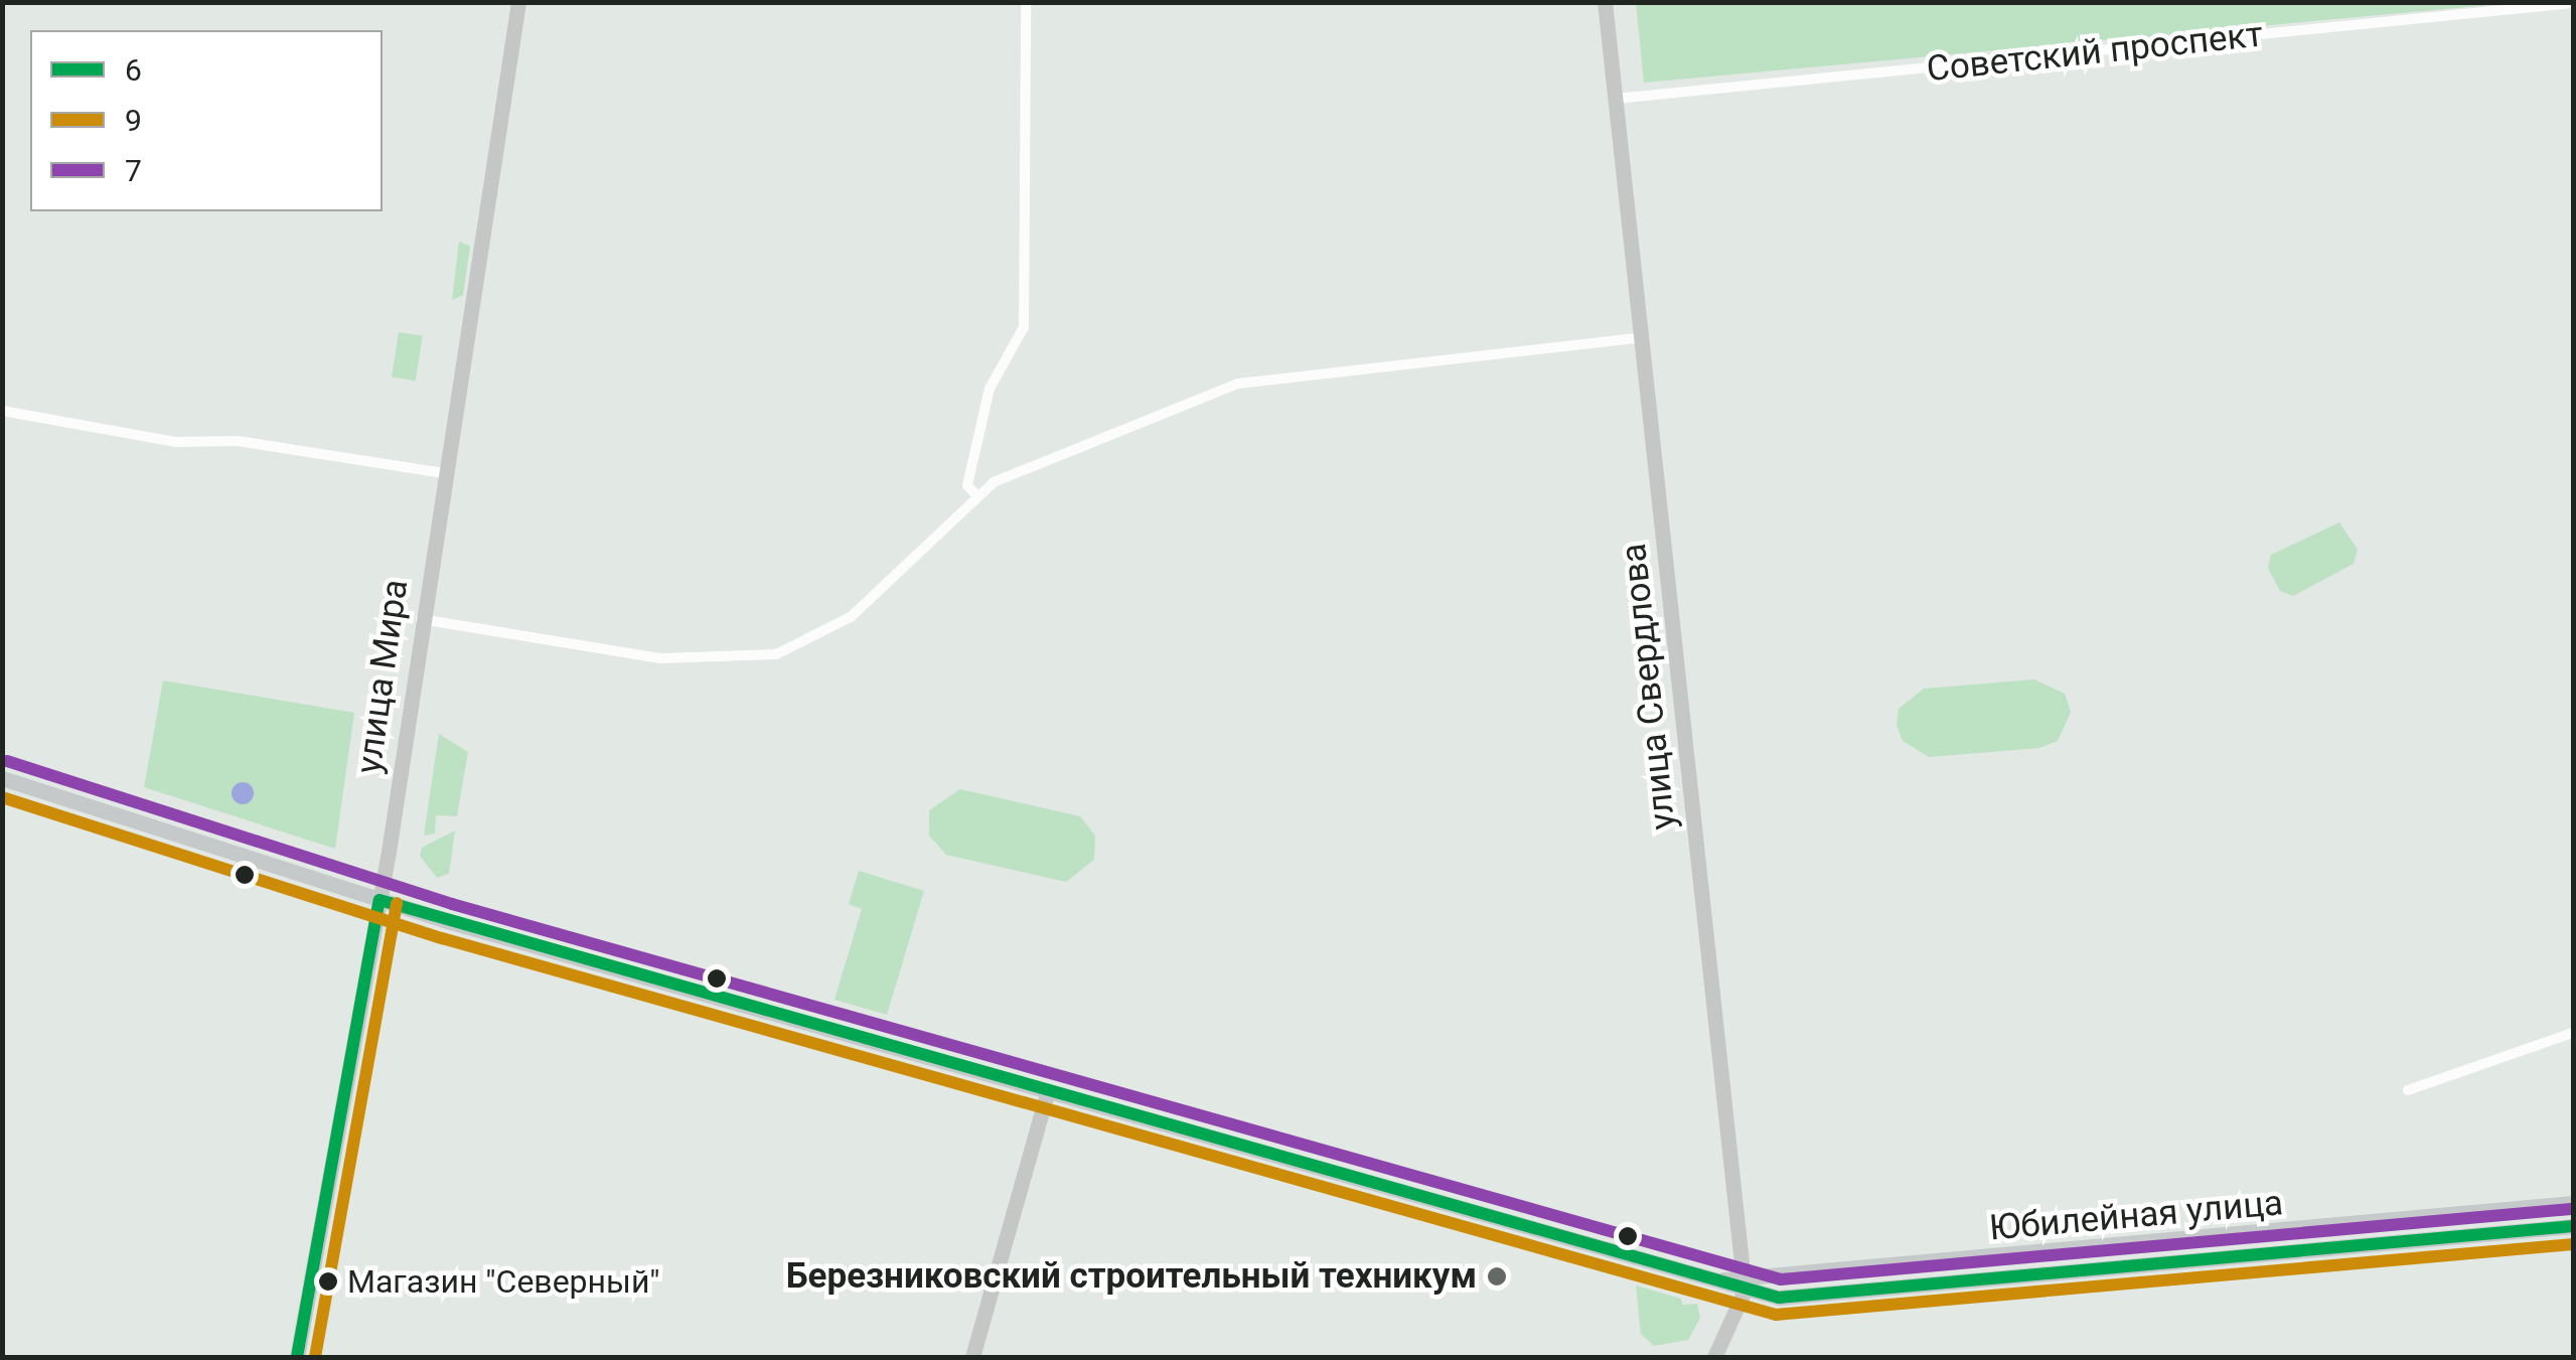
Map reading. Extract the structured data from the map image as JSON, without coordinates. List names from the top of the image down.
{
  "streets": {
    "main road": ["улица Мира", "улица Свердлова", "Юбилейная улица"],
    "street": ["Советский проспект"]
  },
  "crossings": [
    ["Советский проспект", "улица Свердлова"],
    ["улица Мира", "Юбилейная улица"],
    ["улица Свердлова", "Юбилейная улица"]
  ],
  "places": ["Березниковский строительный техникум", "Магазин \"Северный\""],
  "lines": ["transit line 7", "transit line 9", "transit line 6"],
  "legend": ["6", "9", "7"]
}
